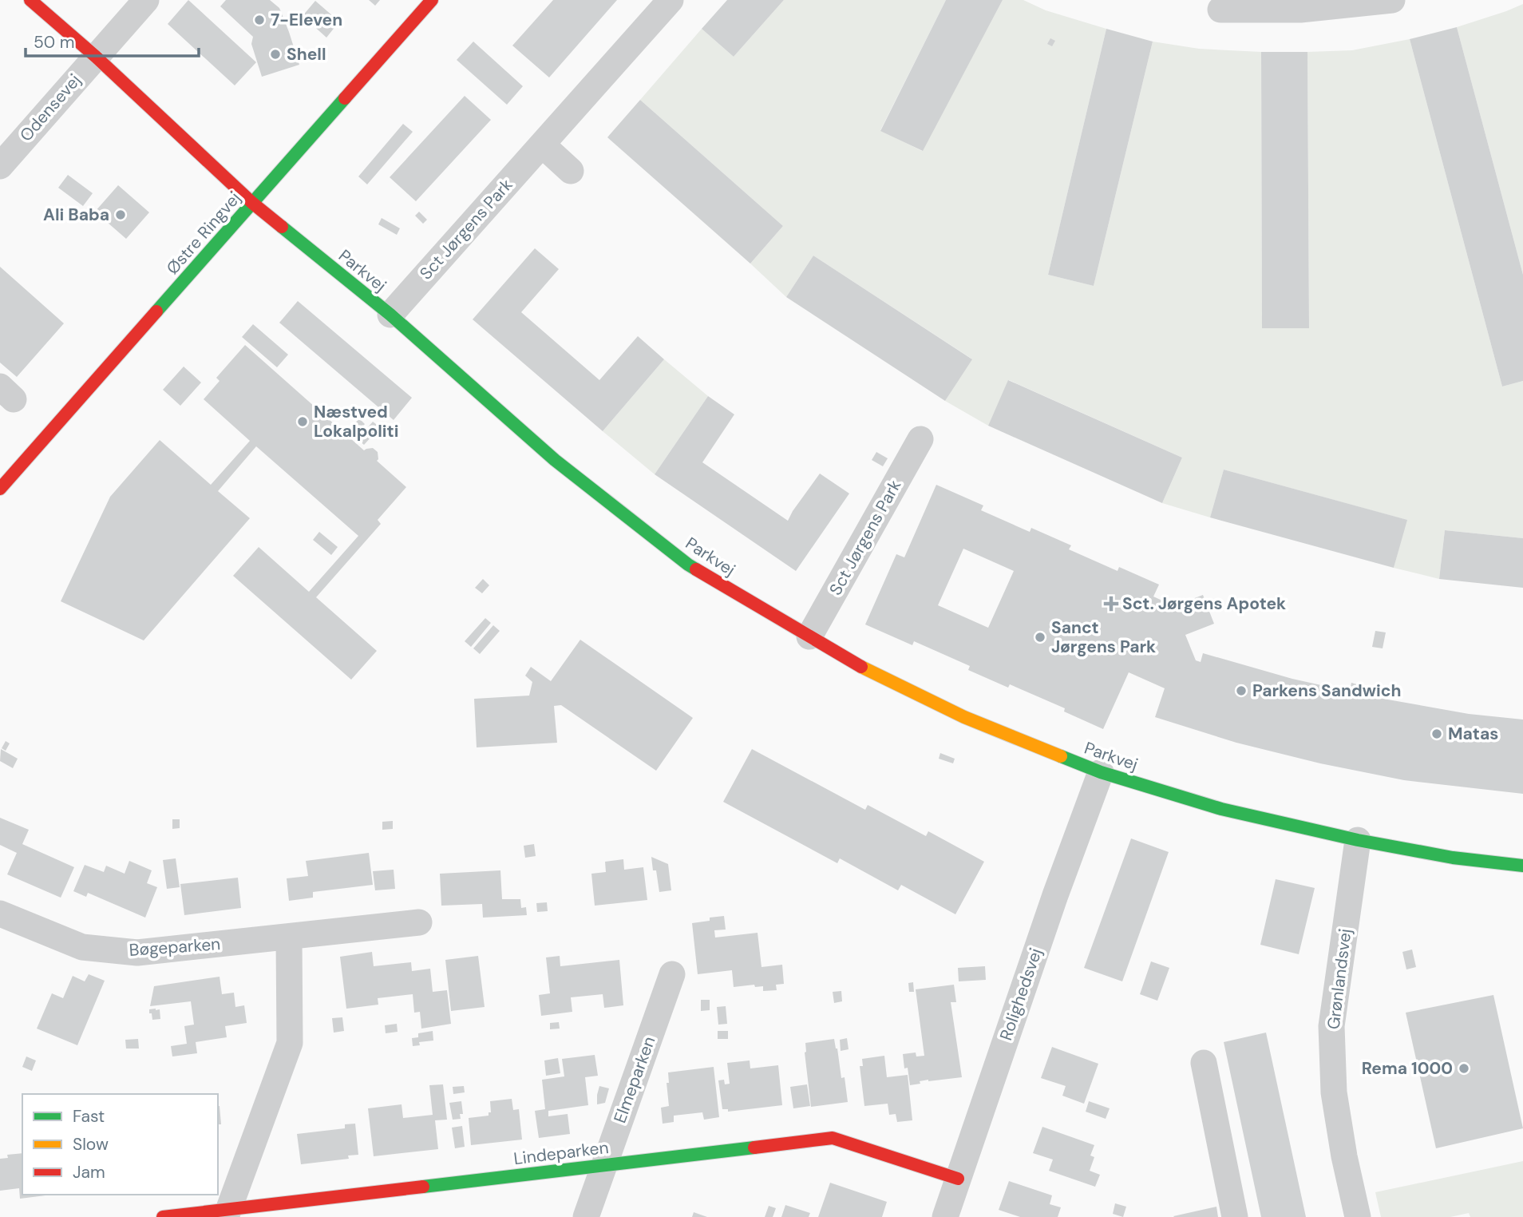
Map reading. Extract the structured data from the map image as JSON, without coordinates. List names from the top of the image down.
{
  "streets": {
    "street": [
      "Odensevej",
      "Sct Jørgens Park",
      "Østre Ringvej",
      "Parkvej",
      "Bøgeparken",
      "Grønlandsvej",
      "Rolighedsvej",
      "Elmeparken",
      "Lindeparken"
    ]
  },
  "crossings": [
    ["Odensevej", "Parkvej"],
    ["Sct Jørgens Park", "Parkvej"],
    ["Østre Ringvej", "Parkvej"],
    ["Parkvej", "Grønlandsvej"],
    ["Parkvej", "Rolighedsvej"],
    ["Rolighedsvej", "Lindeparken"],
    ["Elmeparken", "Lindeparken"]
  ],
  "places": {
    "other": [
      "7-Eleven",
      "Shell",
      "Ali Baba",
      "Næstved Lokalpoliti",
      "Sanct Jørgens Park",
      "Parkens Sandwich",
      "Matas",
      "Rema 1000"
    ],
    "health": ["Sct. Jørgens Apotek"]
  },
  "legend": ["Fast", "Slow", "Jam"],
  "scale_bar": "50 m"
}
